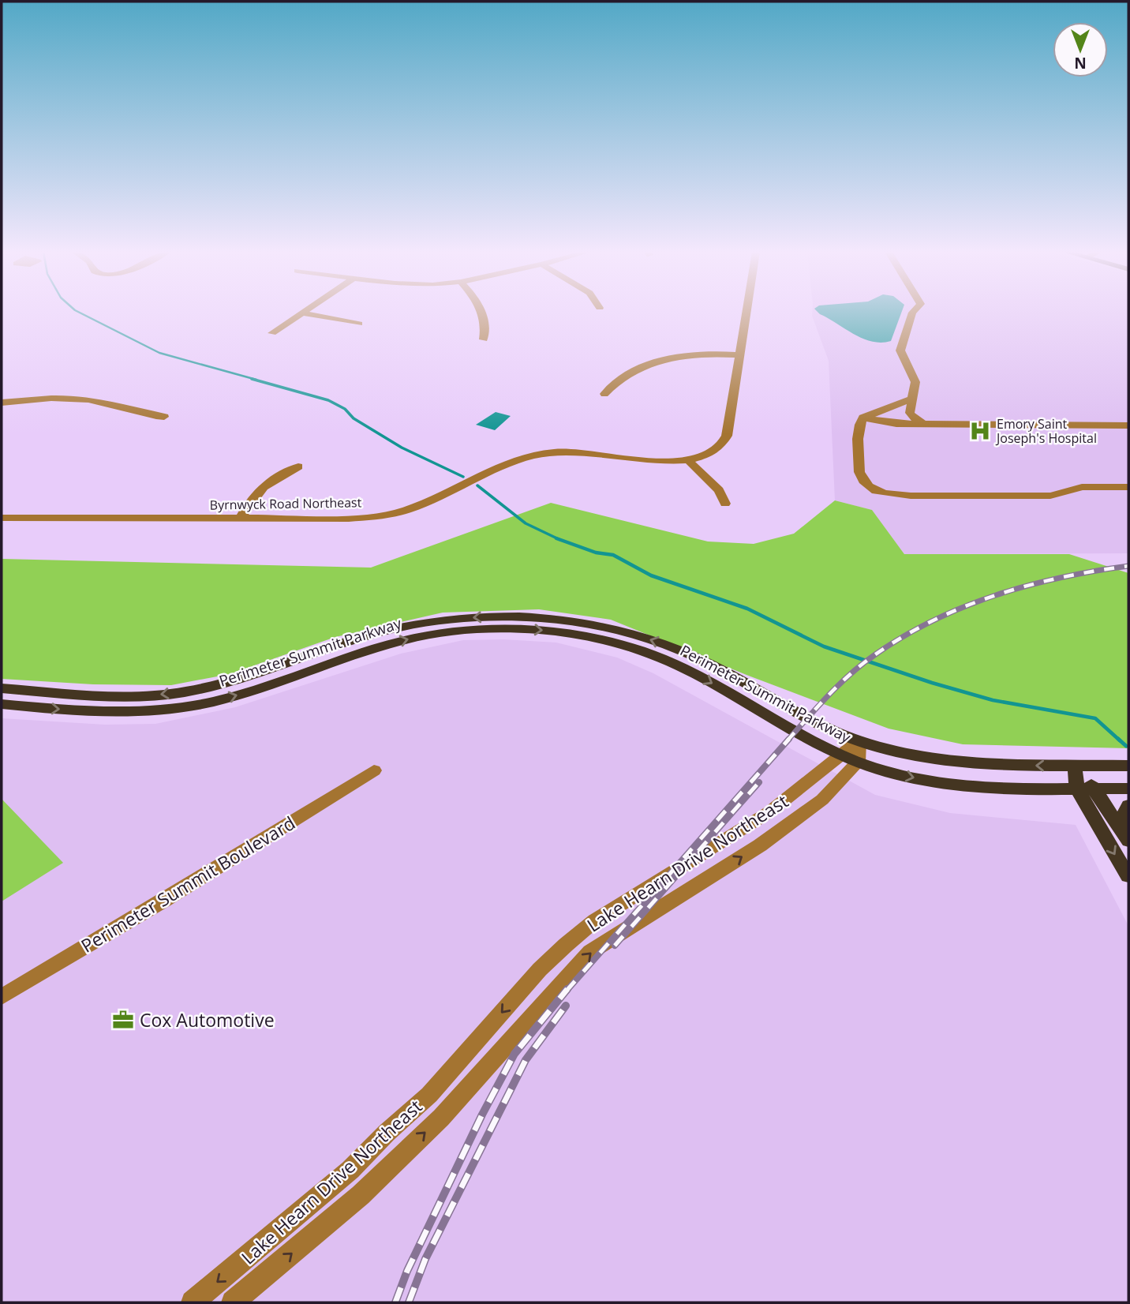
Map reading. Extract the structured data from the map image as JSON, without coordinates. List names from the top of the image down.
{
  "streets": {
    "main road": ["Perimeter Summit Parkway"],
    "street": ["Byrnwyck Road Northeast", "Lake Hearn Drive Northeast", "Perimeter Summit Boulevard"]
  },
  "crossings": [
    ["Perimeter Summit Parkway", "Lake Hearn Drive Northeast"]
  ],
  "places": {
    "hospital": ["Emory Saint Joseph's Hospital"],
    "office": ["Cox Automotive"]
  },
  "north": "bottom"
}
